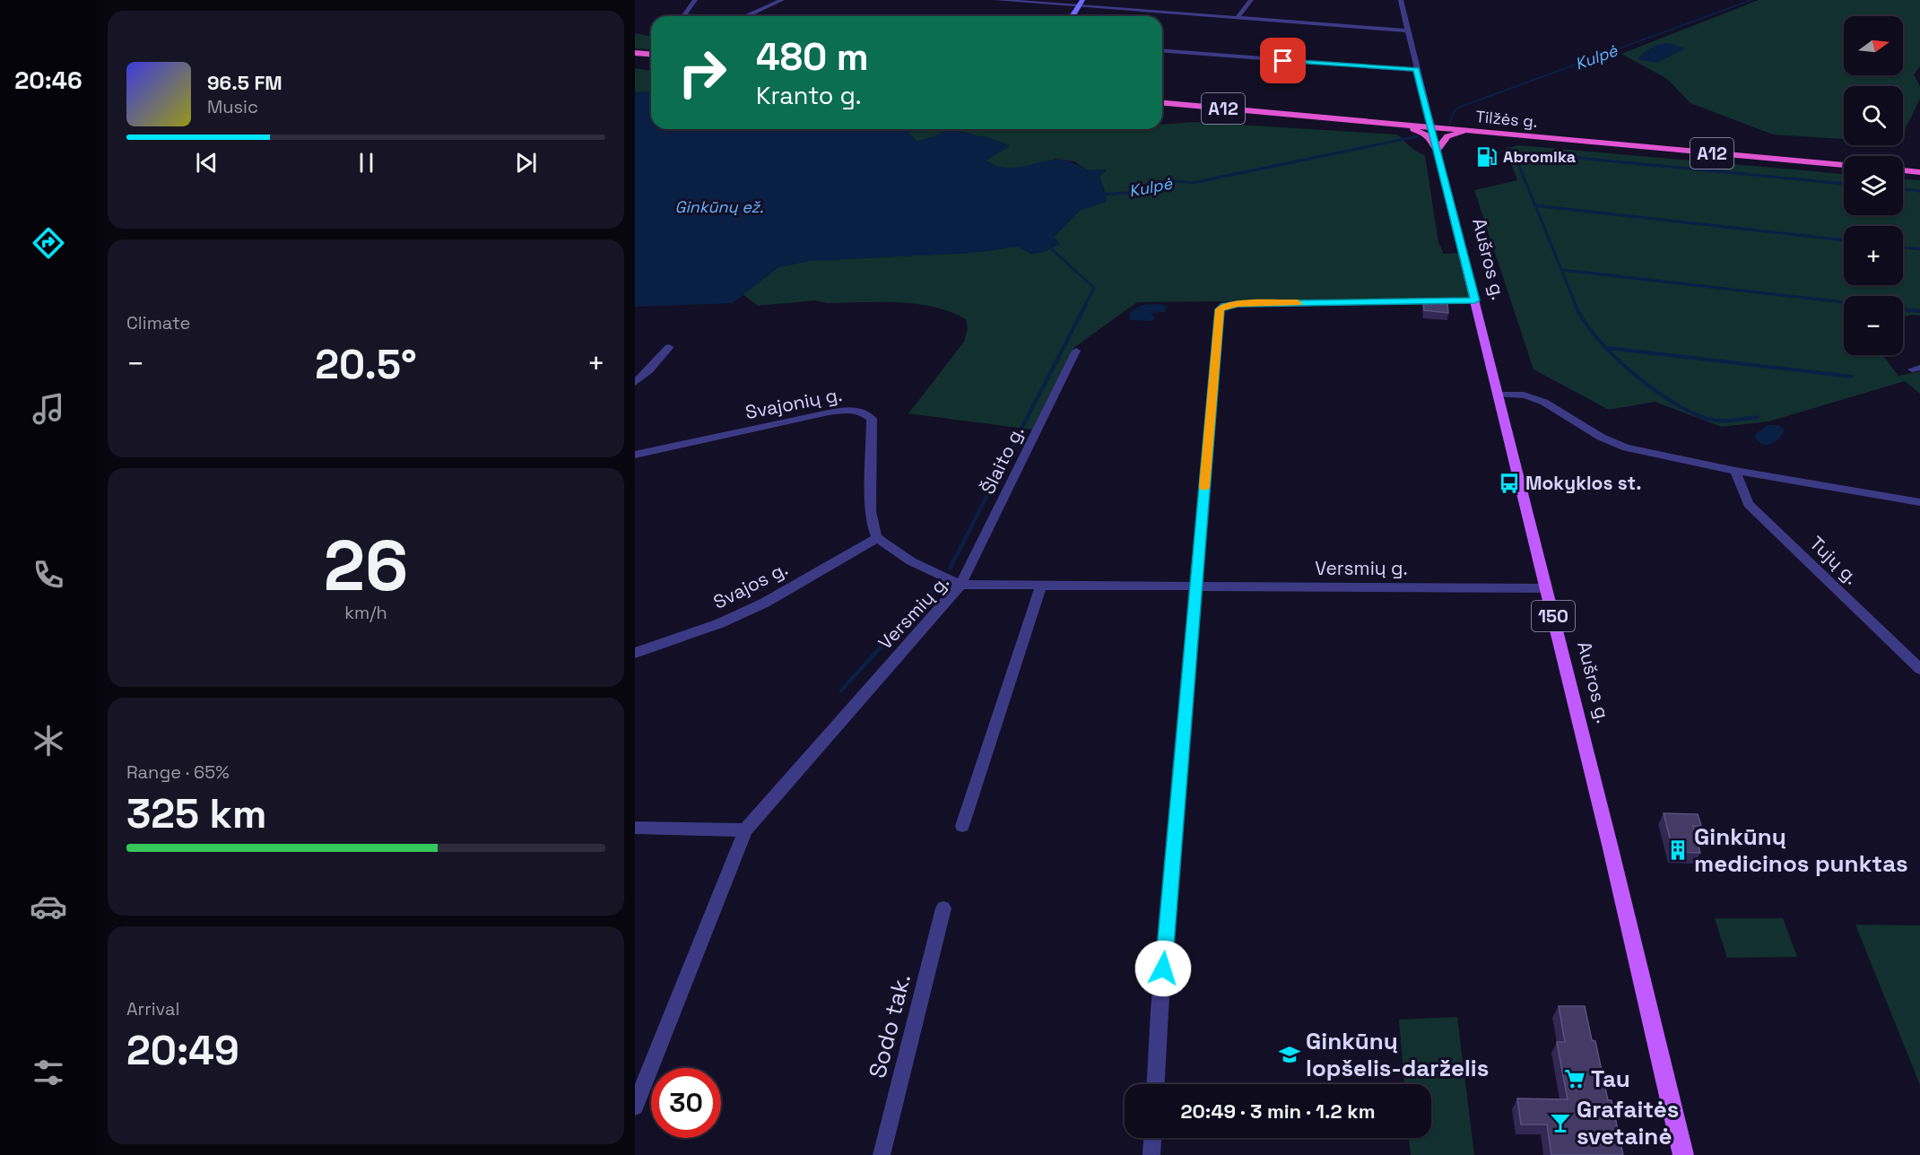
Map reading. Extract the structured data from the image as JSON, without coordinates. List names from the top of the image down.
{
  "streets": {
    "highway": ["A12", "Tilžės g."],
    "main road": ["Aušros g.", "150"],
    "street": [
      "Svajonių g.",
      "Šlaito g.",
      "Tujų g.",
      "Versmių g.",
      "Svajos g.",
      "Sodo tak."
    ]
  },
  "crossings": [
    ["Tilžės g.", "Aušros g."],
    ["Aušros g.", "Versmių g."],
    ["Svajonių g.", "Svajos g."],
    ["Šlaito g.", "Versmių g."]
  ],
  "water": ["Kulpė", "Ginkūnų ež."],
  "places": {
    "fuel station": ["Abromika"],
    "bus stop": ["Mokyklos st."],
    "building": ["Ginkūnų medicinos punktas"],
    "school or university": ["Ginkūnų lopšelis-darželis"],
    "supermarket": ["Tau"],
    "bar": ["Grafaitės svetainė"]
  },
  "north": "right",
  "page": {
    "tabs": "20:46",
    "map_buttons": ["+", "−"],
    "turn": ["480 m", "Kranto g."],
    "song": ["96.5 FM", "Music"],
    "tile": [
      "Climate",
      ["26", "km/h"],
      ["Range · 65%", "325 km"],
      ["Arrival", "20:49"]
    ],
    "heat": ["−", "20.5°", "+"],
    "limit": "30",
    "trip": "20:49 · 3 min · 1.2 km"
  }
}
